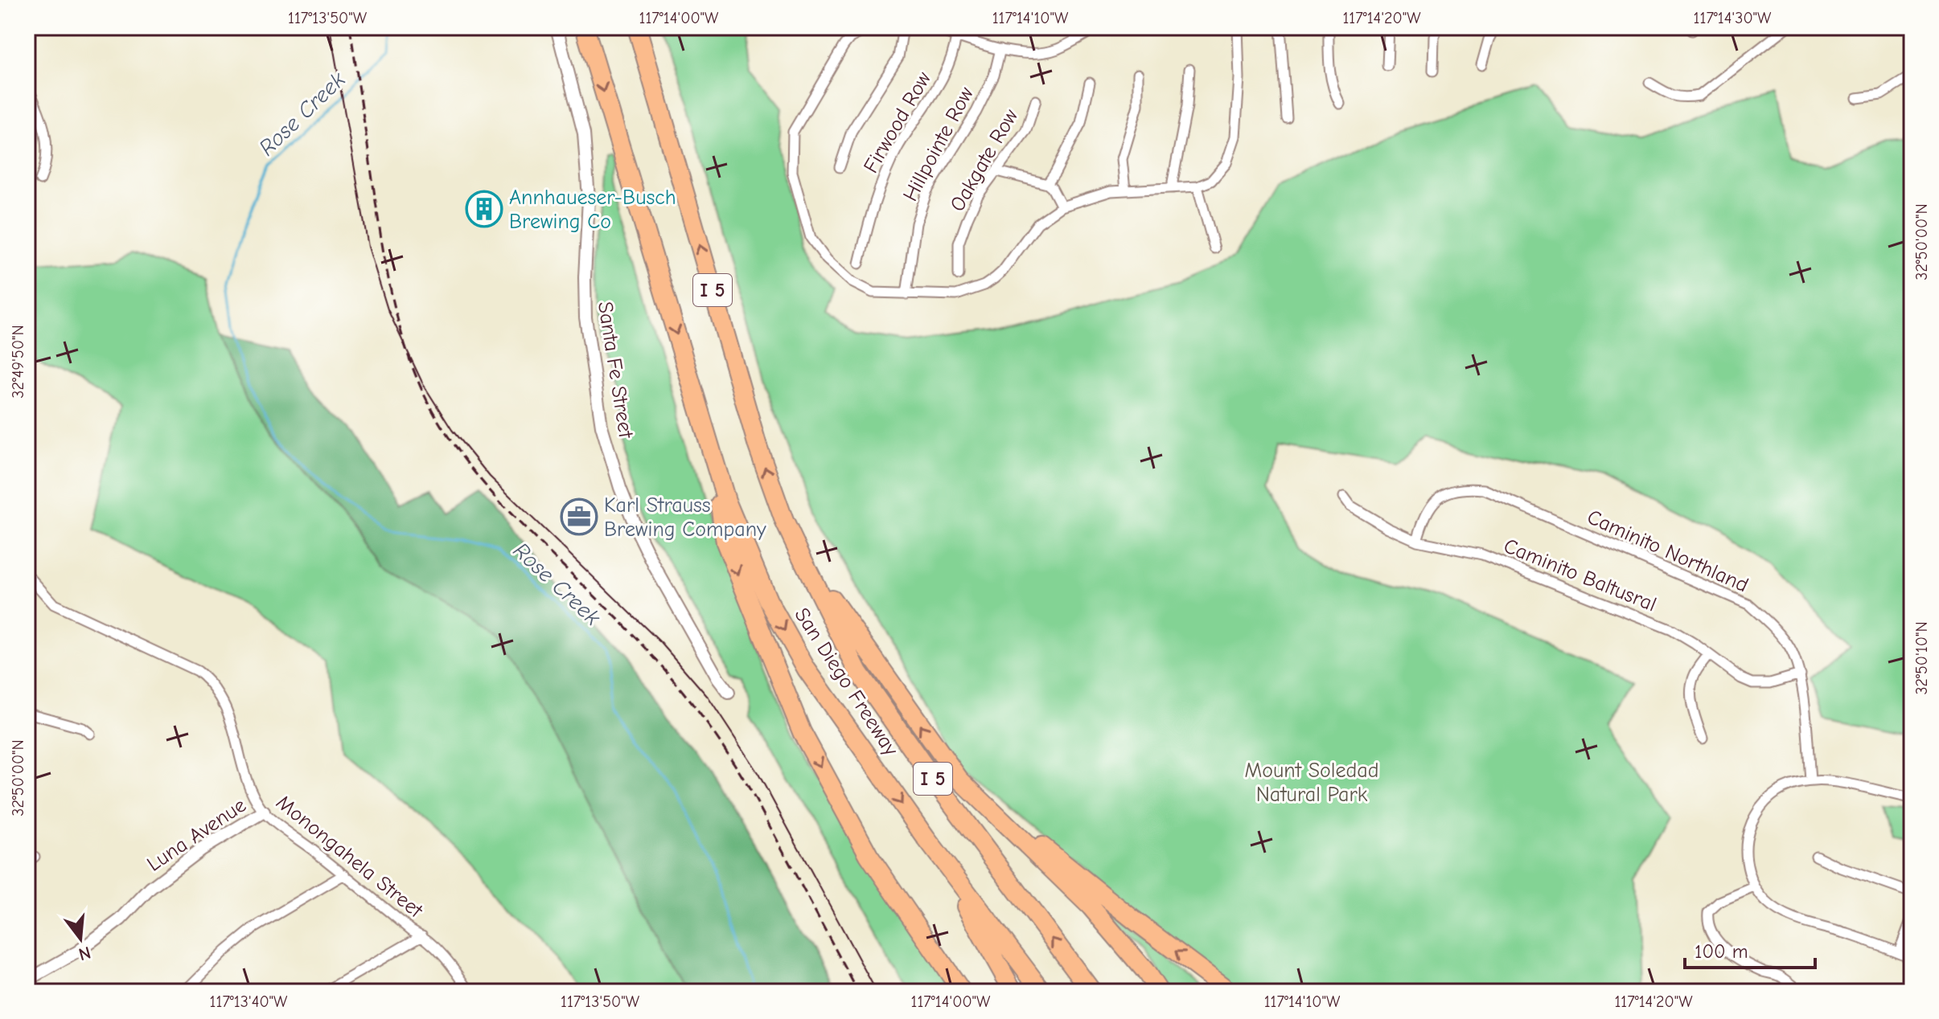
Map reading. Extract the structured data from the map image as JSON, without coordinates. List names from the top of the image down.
{
  "streets": {
    "highway": ["I 5", "San Diego Freeway"],
    "street": [
      "Firwood Row",
      "Hillpointe Row",
      "Oakgate Row",
      "Santa Fe Street",
      "Caminito Northland",
      "Caminito Baltusral",
      "Luna Avenue",
      "Monongahela Street"
    ]
  },
  "crossings": [
    ["Caminito Northland", "Caminito Baltusral"],
    ["Luna Avenue", "Monongahela Street"]
  ],
  "water": ["Rose Creek"],
  "parks": ["Mount Soledad Natural Park"],
  "places": {
    "building": ["Annhaueser-Busch Brewing Co"],
    "office": ["Karl Strauss Brewing Company"]
  },
  "scale_bar": "100 m",
  "north": "bottom",
  "coordinates": [
    "117°13'50\"W",
    "117°14'00\"W",
    "117°14'10\"W",
    "117°14'20\"W",
    "117°14'30\"W",
    "32°50'00\"N",
    "32°49'50\"N",
    "32°50'10\"N",
    "117°13'40\"W"
  ]
}
